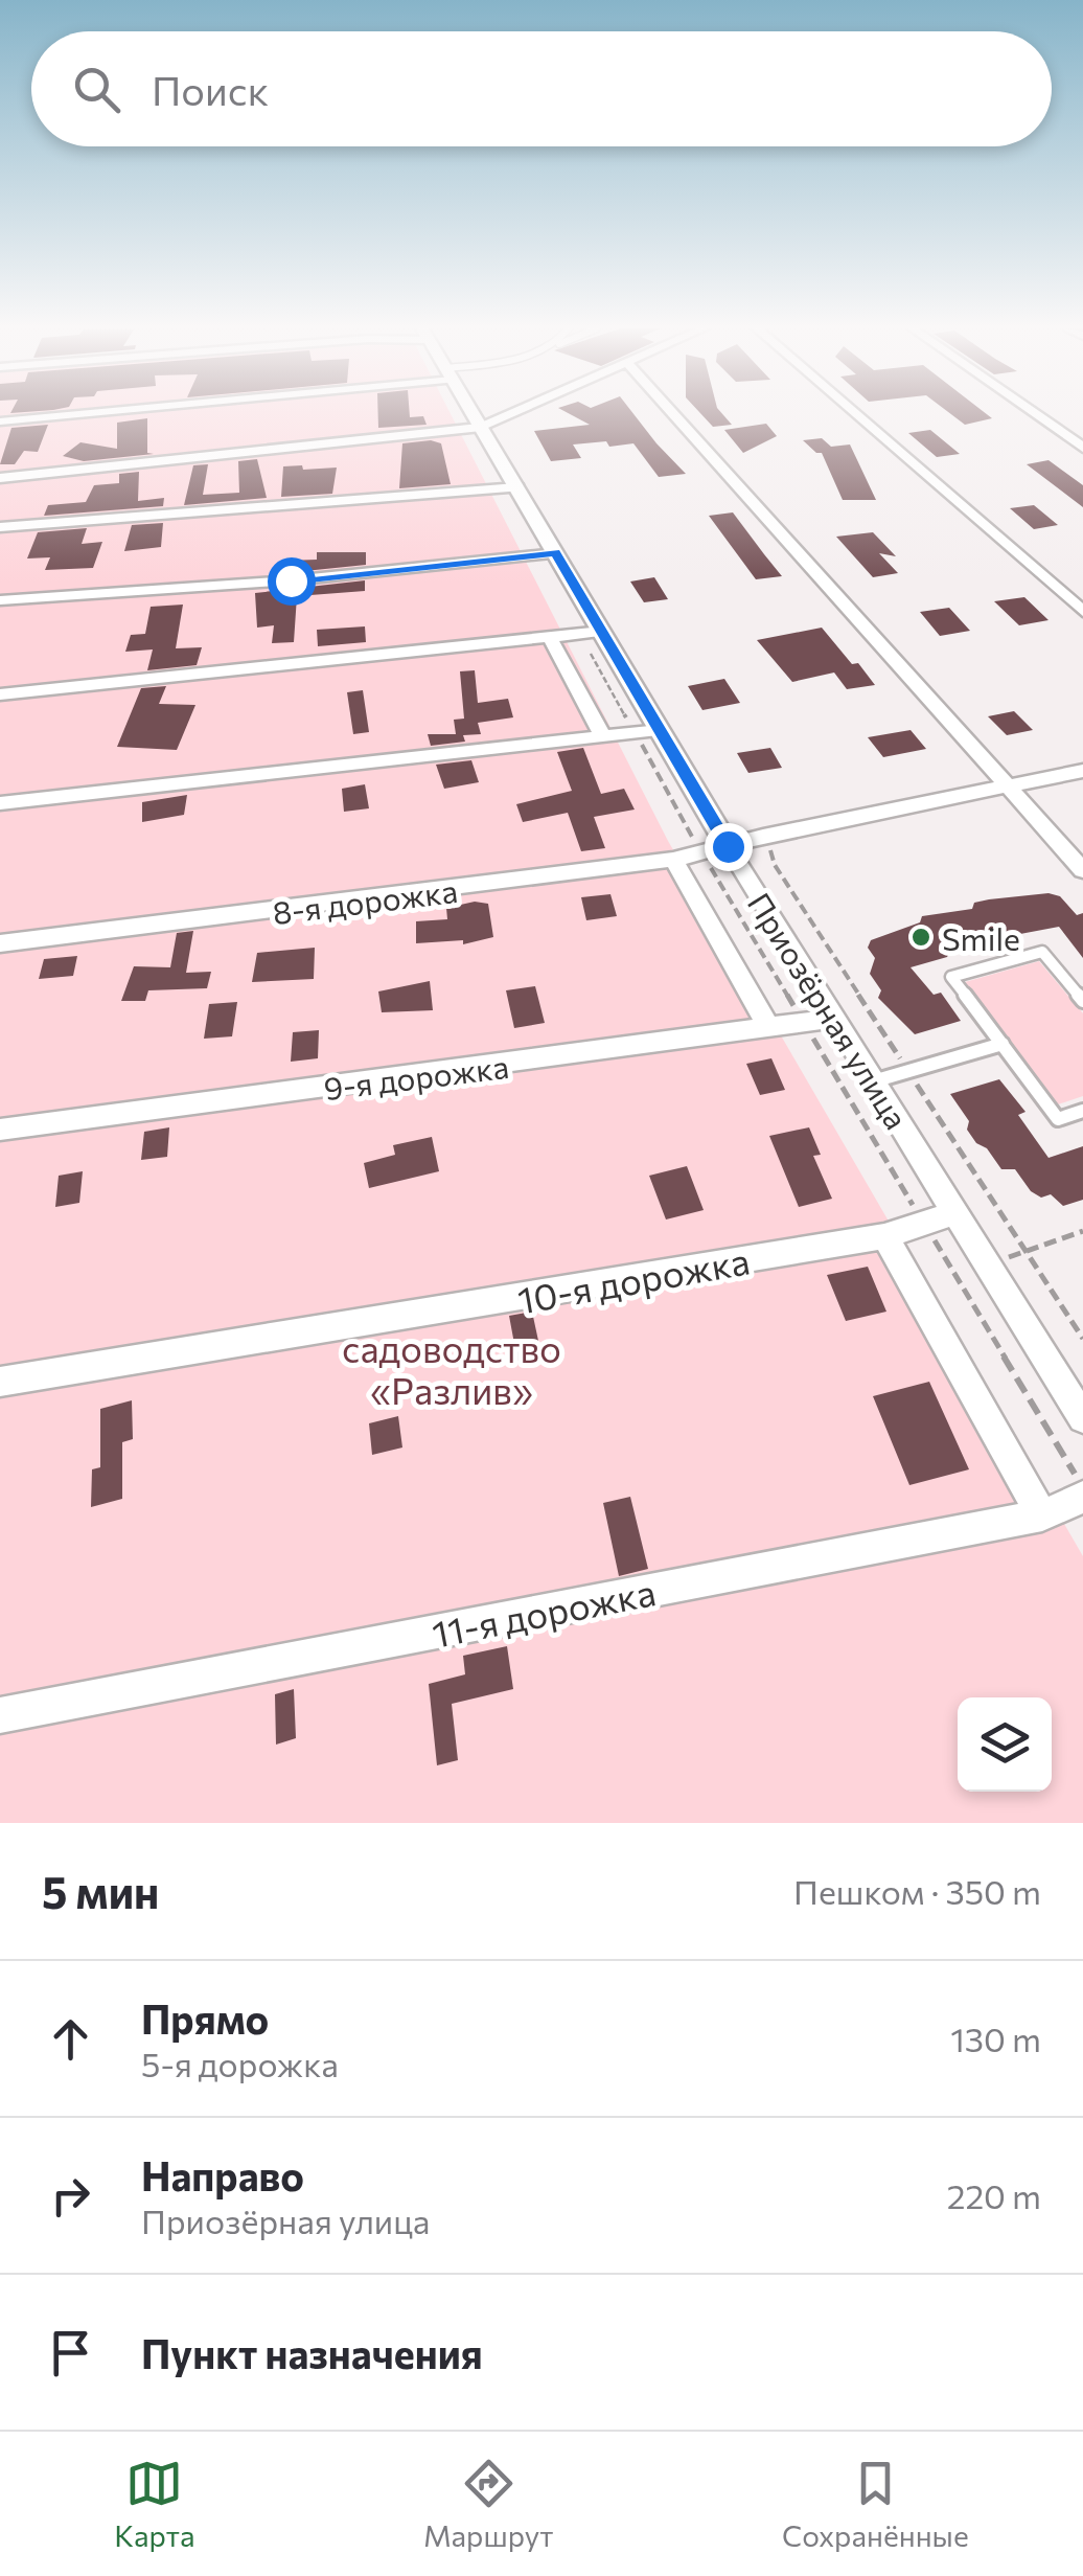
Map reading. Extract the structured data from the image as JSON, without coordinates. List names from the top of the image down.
{
  "streets": {
    "street": [
      "8-я дорожка",
      "Приозёрная улица",
      "9-я дорожка",
      "10-я дорожка",
      "11-я дорожка"
    ]
  },
  "crossings": [
    ["8-я дорожка", "Приозёрная улица"],
    ["Приозёрная улица", "9-я дорожка"],
    ["Приозёрная улица", "10-я дорожка"]
  ],
  "parks": ["садоводство «Разлив»"],
  "places": ["Smile"],
  "page": {
    "search": "Поиск",
    "heading": ["5 мин", "Пешком · 350 m"],
    "list": [
      ["Прямо", "5-я дорожка", "130 m"],
      ["Направо", "Приозёрная улица", "220 m"],
      "Пункт назначения"
    ],
    "nav": ["Карта", "Маршрут", "Сохранённые"]
  }
}
